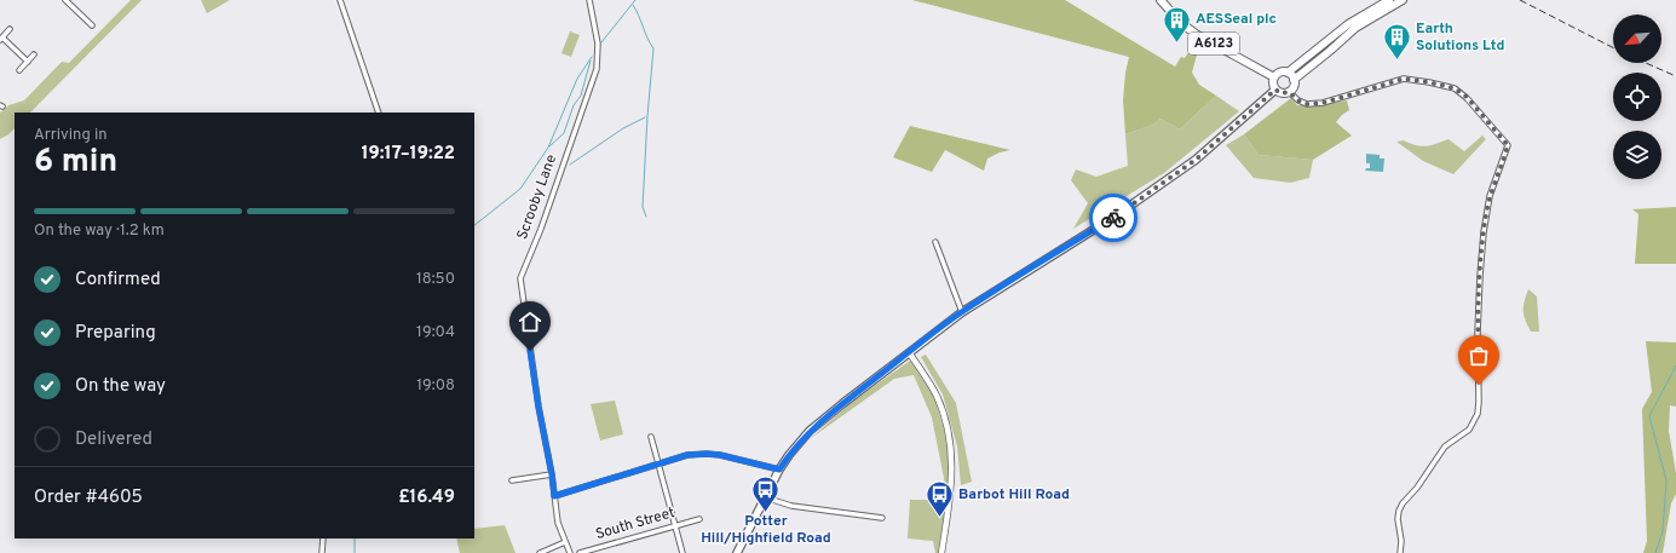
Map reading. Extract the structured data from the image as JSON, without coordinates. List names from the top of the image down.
{
  "streets": {
    "main road": ["A6123"],
    "street": ["Scrooby Lane", "South Street"]
  },
  "places": {
    "building": ["AESSeal plc", "Earth Solutions Ltd"],
    "bus stop": ["Potter Hill/Highfield Road", "Barbot Hill Road"]
  },
  "north": "bottom left",
  "page": {
    "heading": ["6 min", "Arriving in", "19:17–19:22"],
    "panel": ["Order #4605", "£16.49"],
    "bar": "On the way · 1.2 km",
    "list": [
      ["Confirmed", "18:50"],
      ["Preparing", "19:04"],
      ["On the way", "19:08"],
      "Delivered"
    ]
  }
}
